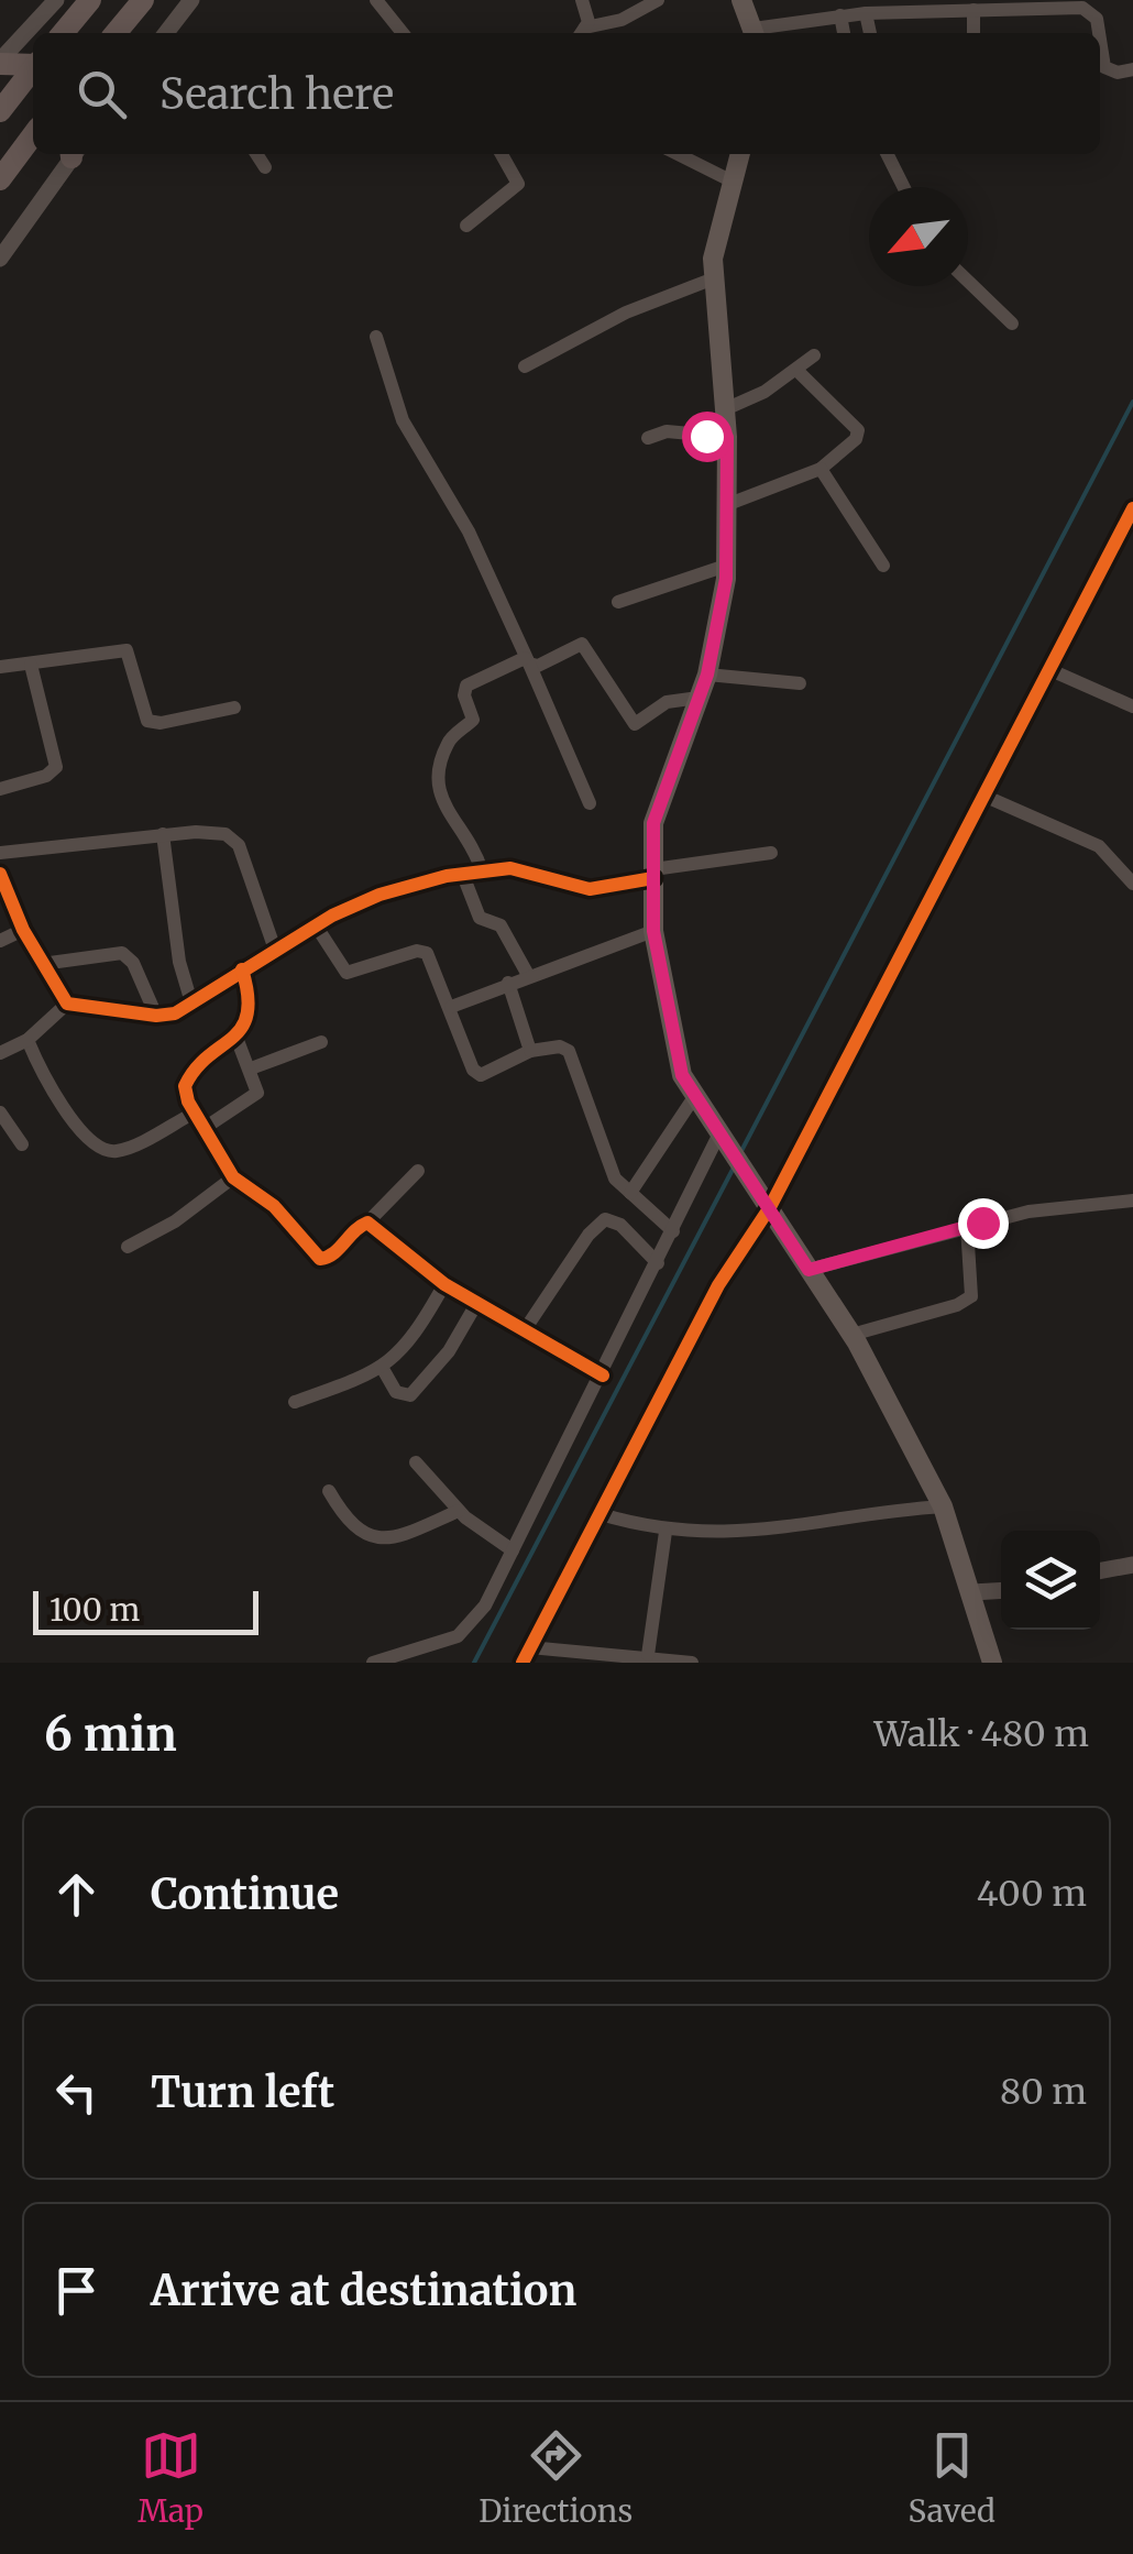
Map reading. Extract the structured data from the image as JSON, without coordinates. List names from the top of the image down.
{
  "scale_bar": "100 m",
  "north": "bottom left",
  "page": {
    "search": "Search here",
    "scale": "100 m",
    "heading": ["6 min", "Walk · 480 m"],
    "list": [
      ["Continue", "400 m"],
      ["Turn left", "80 m"],
      "Arrive at destination"
    ],
    "nav": ["Map", "Directions", "Saved"]
  }
}
